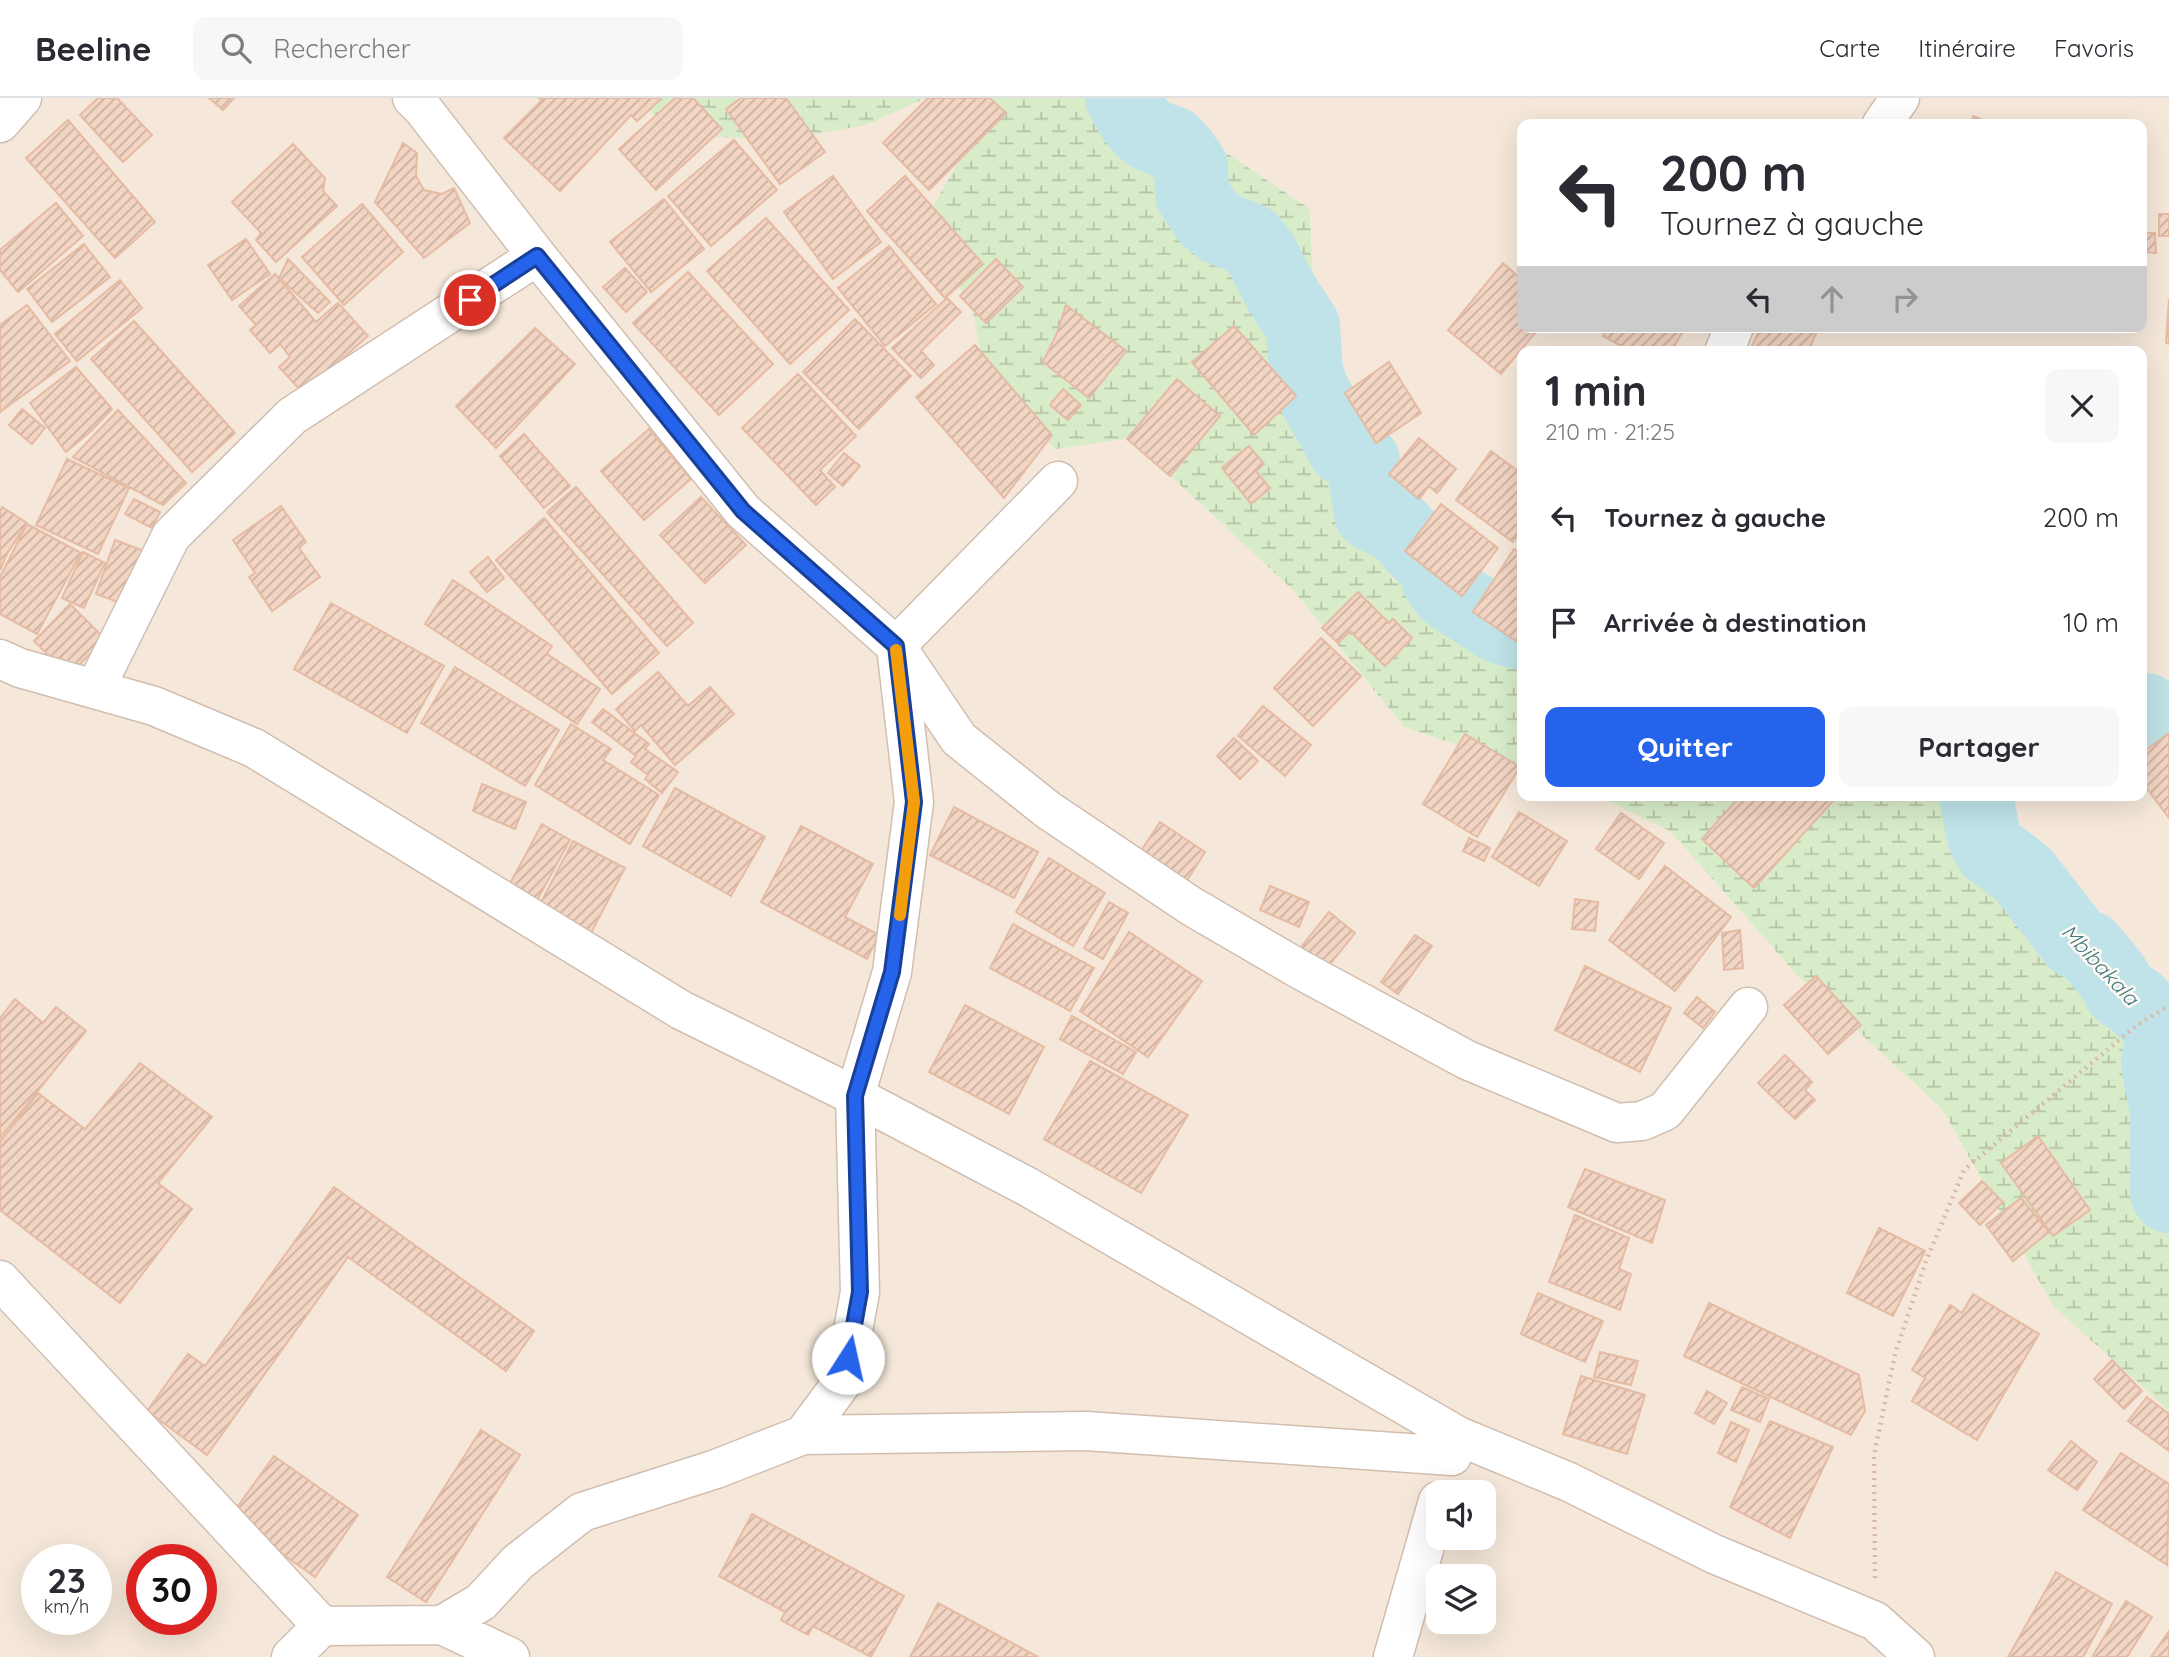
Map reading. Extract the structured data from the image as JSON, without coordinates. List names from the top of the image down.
{
  "water": ["Mbibakala"],
  "page": {
    "header": "Beeline",
    "search": "Rechercher",
    "nav": ["Carte", "Itinéraire", "Favoris"],
    "turn": ["200 m", "Tournez à gauche"],
    "heading": ["1 min", "210 m · 21:25"],
    "list": [
      {
        "name": "Tournez à gauche",
        "value": "200 m"
      },
      {
        "name": "Arrivée à destination",
        "value": "10 m"
      }
    ],
    "buttons": ["Quitter", "Partager"],
    "speed": "23 km/h",
    "limit": "30"
  }
}
